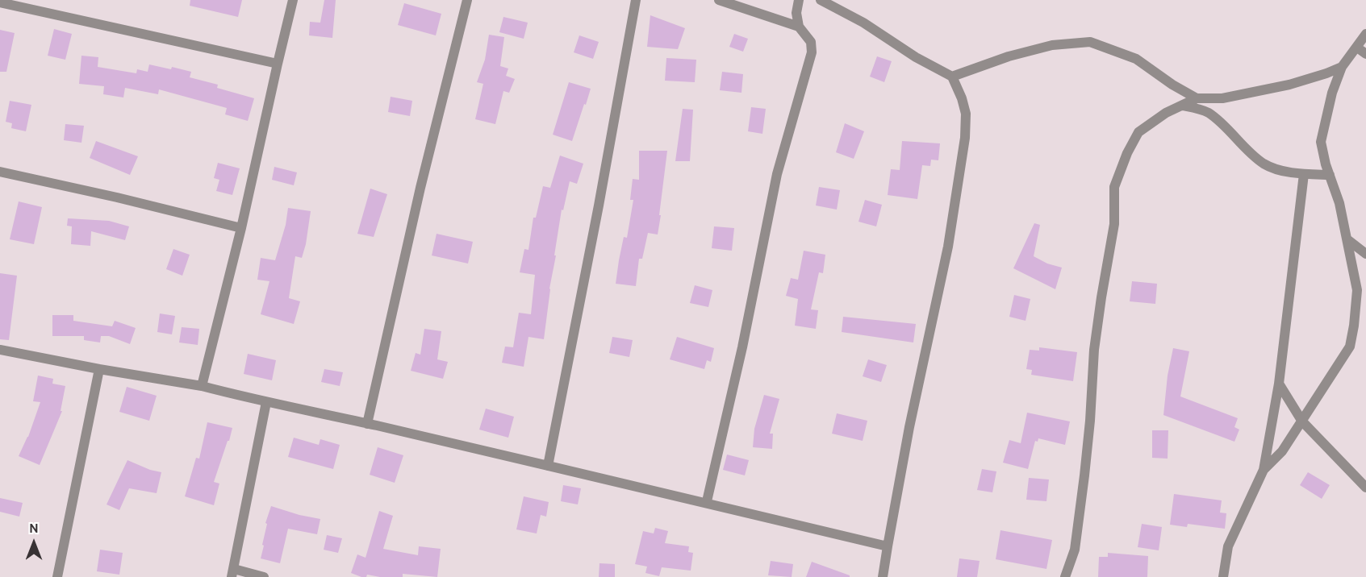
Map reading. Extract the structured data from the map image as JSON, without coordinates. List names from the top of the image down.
{
  "north": "top"
}
